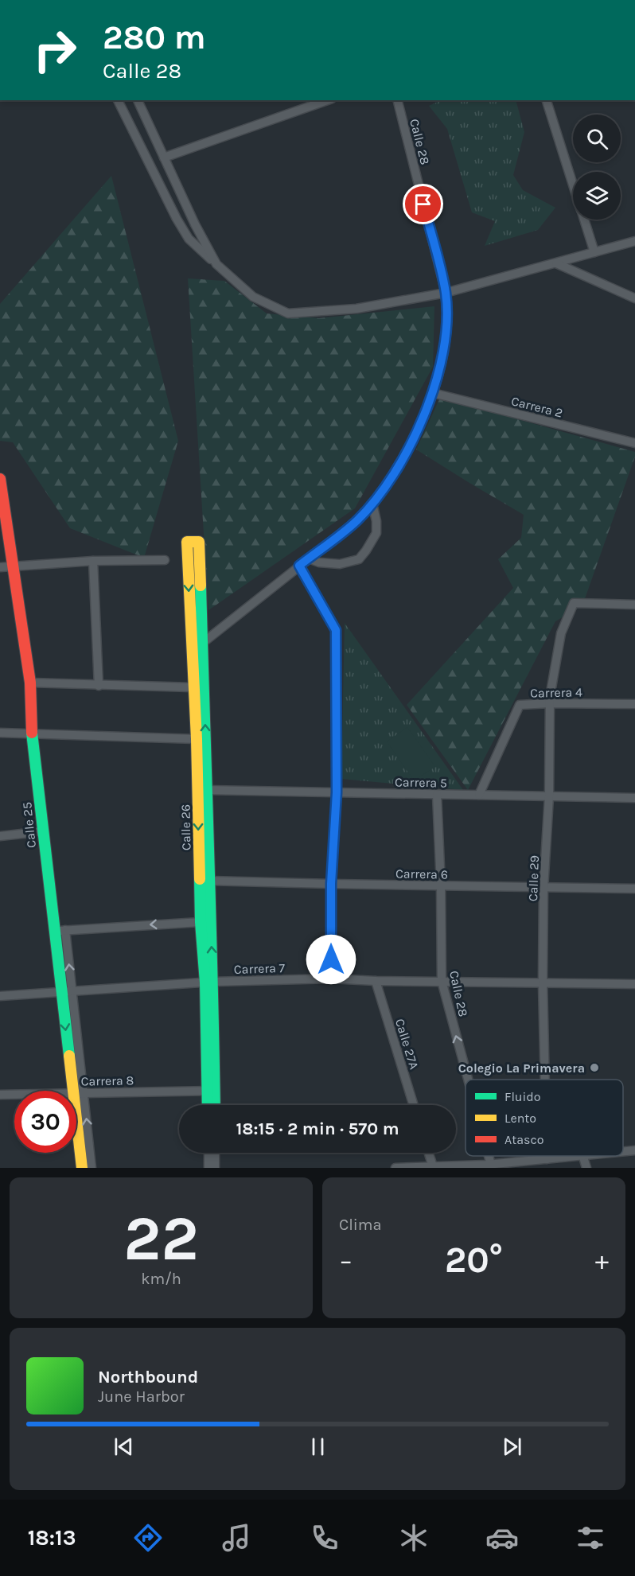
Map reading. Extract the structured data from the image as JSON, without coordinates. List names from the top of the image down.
{
  "streets": {
    "street": [
      "Calle 28",
      "Carrera 2",
      "Carrera 4",
      "Carrera 5",
      "Calle 25",
      "Calle 26",
      "Carrera 6",
      "Calle 29",
      "Carrera 7",
      "Calle 27A",
      "Carrera 8"
    ]
  },
  "crossings": [
    ["Calle 28", "Carrera 2"],
    ["Calle 28", "Carrera 5"],
    ["Calle 28", "Calle 26"],
    ["Calle 28", "Carrera 6"],
    ["Calle 28", "Carrera 7"],
    ["Carrera 4", "Carrera 5"],
    ["Carrera 4", "Calle 29"],
    ["Carrera 5", "Calle 26"],
    ["Carrera 5", "Calle 29"],
    ["Calle 25", "Carrera 7"],
    ["Calle 25", "Carrera 8"],
    ["Calle 26", "Carrera 6"],
    ["Calle 26", "Carrera 7"],
    ["Calle 26", "Carrera 8"],
    ["Carrera 6", "Calle 29"],
    ["Calle 29", "Carrera 7"],
    ["Carrera 7", "Calle 27A"]
  ],
  "places": ["Colegio La Primavera"],
  "legend": ["Fluido", "Lento", "Atasco"],
  "page": {
    "turn": ["280 m", "Calle 28"],
    "limit": "30",
    "trip": "18:15 · 2 min · 570 m",
    "tile": [
      ["22", "km/h"],
      "Clima"
    ],
    "heat": ["−", "20°", "+"],
    "song": ["Northbound", "June Harbor"],
    "tabs": "18:13"
  }
}
